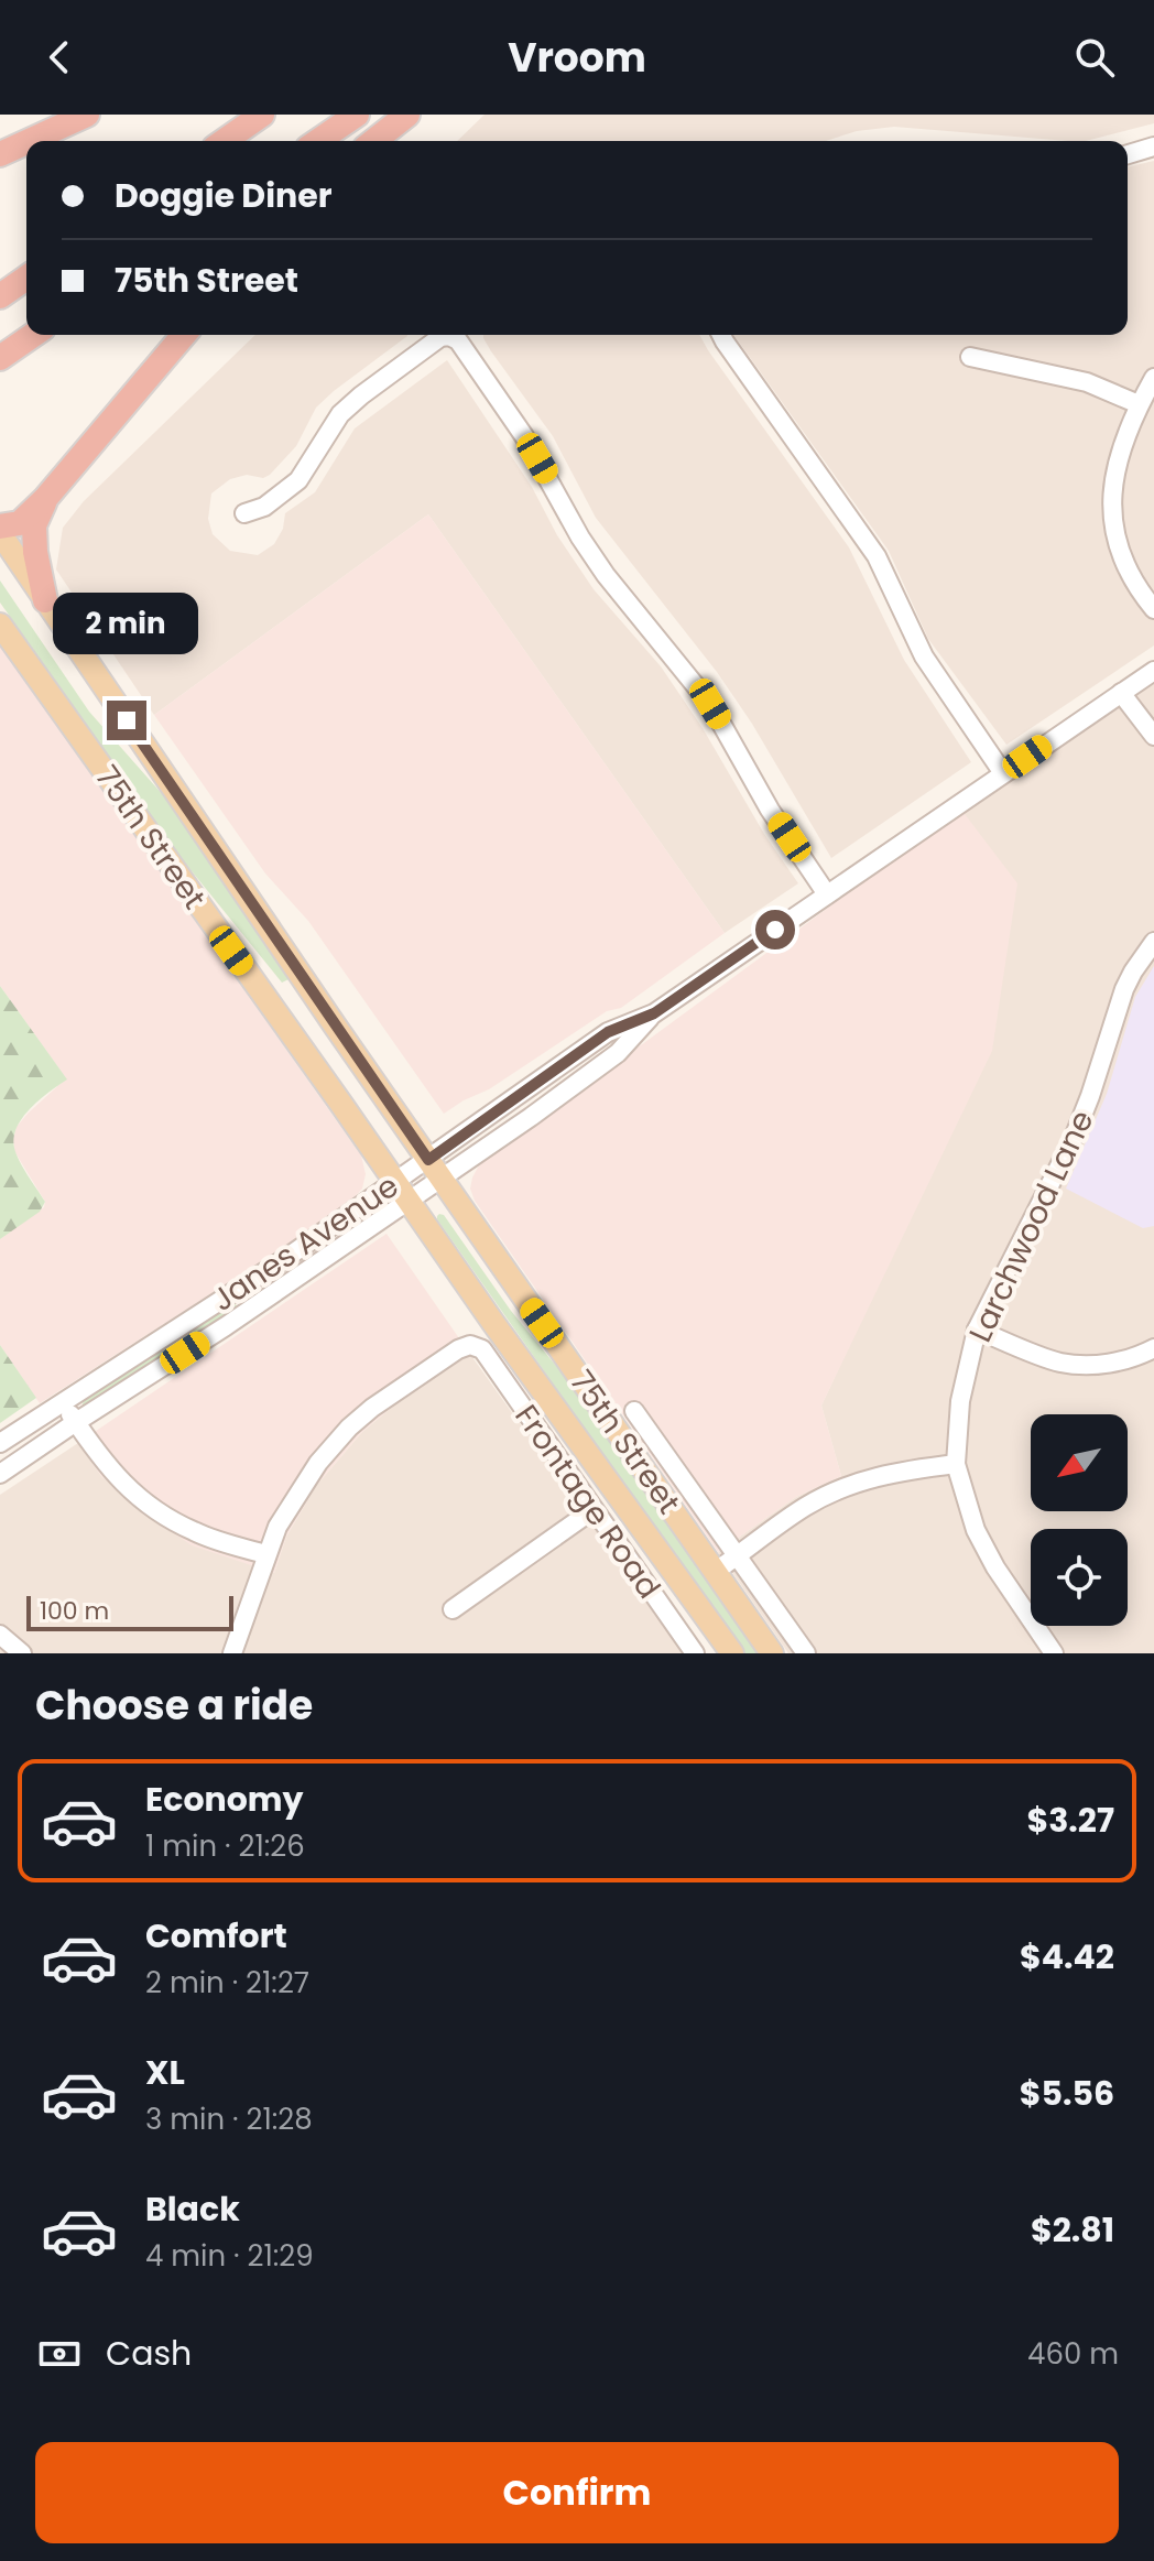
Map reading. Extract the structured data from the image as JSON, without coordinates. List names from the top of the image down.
{
  "streets": {
    "main road": ["75th Street"],
    "street": ["Larchwood Lane", "Janes Avenue", "Frontage Road"]
  },
  "crossings": [
    ["75th Street", "Janes Avenue"]
  ],
  "scale_bar": "100 m",
  "north": "bottom left",
  "page": {
    "header": "Vroom",
    "banner": ["Doggie Diner", "75th Street"],
    "bubble": "2 min",
    "scale": "100 m",
    "heading": "Choose a ride",
    "list": [
      {
        "name": "Economy",
        "note": "1 min · 21:26",
        "value": "$3.27"
      },
      {
        "name": "Comfort",
        "note": "2 min · 21:27",
        "value": "$4.42"
      },
      {
        "name": "XL",
        "note": "3 min · 21:28",
        "value": "$5.56"
      },
      {
        "name": "Black",
        "note": "4 min · 21:29",
        "value": "$2.81"
      }
    ],
    "pay": ["Cash", "460 m"],
    "buttons": "Confirm"
  }
}
